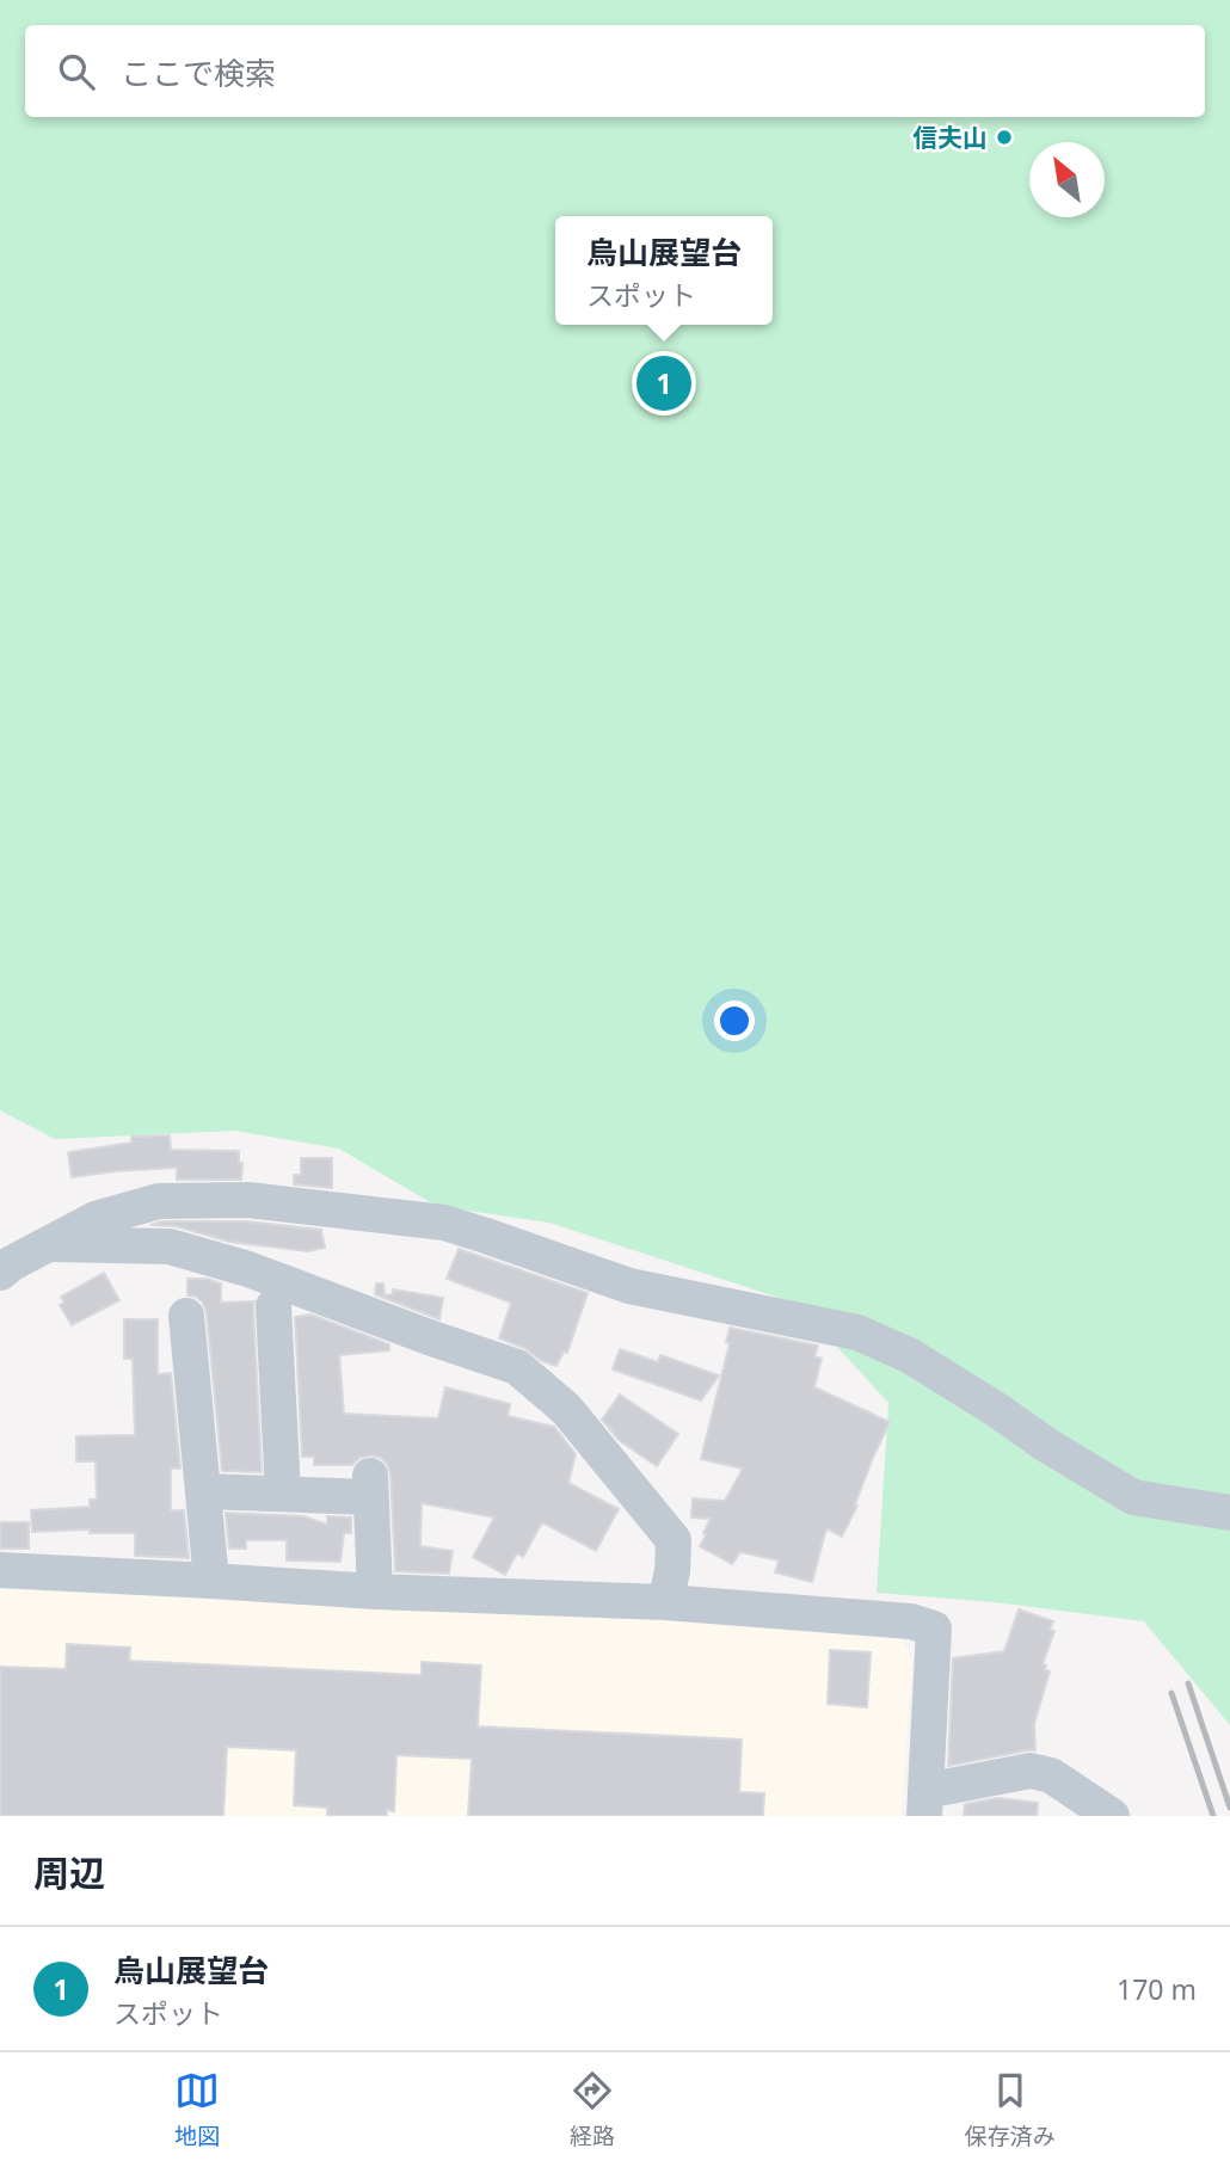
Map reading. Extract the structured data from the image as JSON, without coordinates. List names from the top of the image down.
{
  "places": ["信夫山"],
  "north": "top left",
  "page": {
    "search": "ここで検索",
    "popup": ["烏山展望台", "スポット"],
    "pins": "1",
    "heading": "周辺",
    "list": [
      {
        "mark": "1",
        "name": "烏山展望台",
        "note": "スポット",
        "value": "170 m"
      }
    ],
    "nav": ["地図", "経路", "保存済み"]
  }
}
